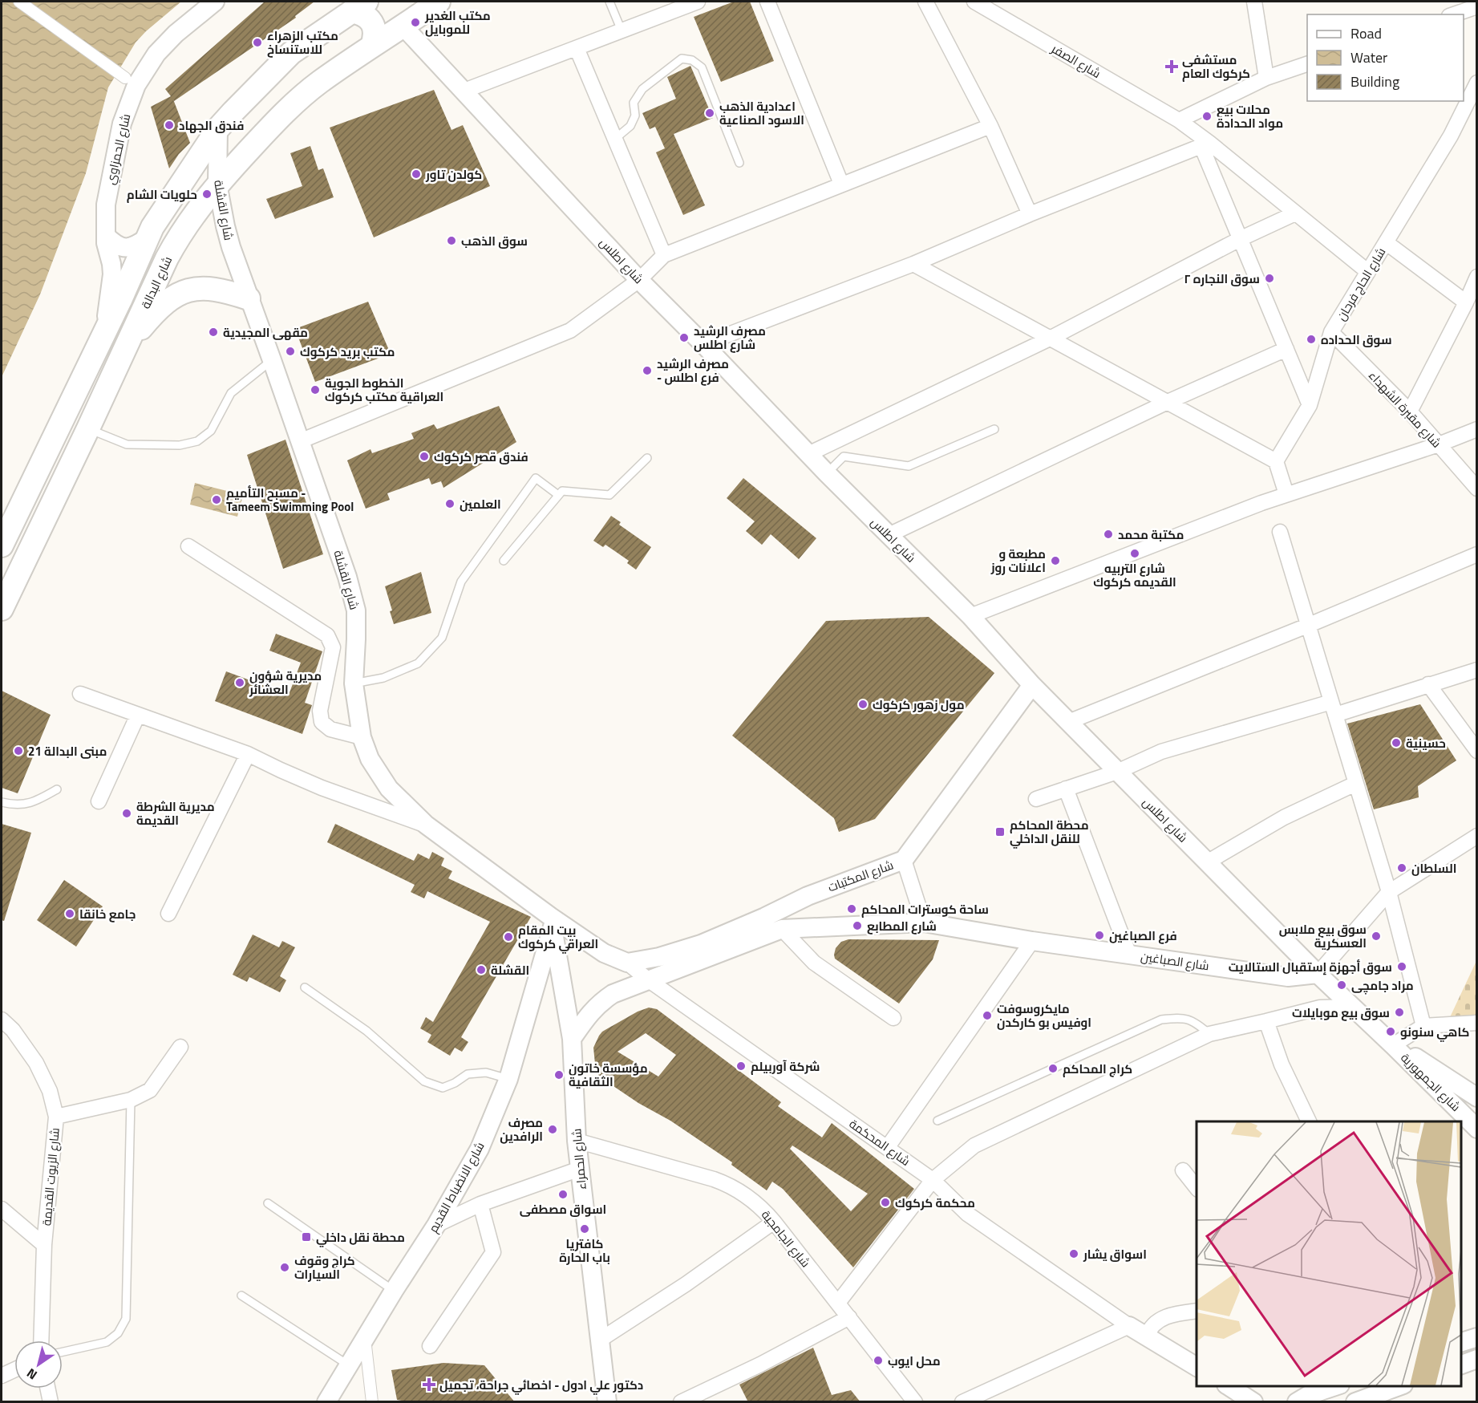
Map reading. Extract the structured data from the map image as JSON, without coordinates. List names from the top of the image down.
{
  "streets": {
    "main road": ["شارع البدالة"],
    "street": [
      "شارع الصفر",
      "شارع الحمزاوي",
      "شارع القشلة",
      "شارع اطلس",
      "شارع الحاج فرحان",
      "شارع مقبرة الشهداء",
      "شارع المكتبات",
      "شارع الصباغين",
      "شارع الجمهورية",
      "شارع المحكمة",
      "شارع الحمراء",
      "شارع الزيوت القديمة",
      "شارع الانضباط القديم",
      "شارع الجامجية"
    ]
  },
  "crossings": [
    ["شارع الصفر", "شارع الحاج فرحان"],
    ["شارع القشلة", "شارع البدالة"],
    ["شارع القشلة", "شارع المكتبات"],
    ["شارع القشلة", "شارع المحكمة"],
    ["شارع القشلة", "شارع الحمراء"],
    ["شارع القشلة", "شارع الانضباط القديم"],
    ["شارع اطلس", "شارع البدالة"],
    ["شارع اطلس", "شارع المكتبات"],
    ["شارع اطلس", "شارع الصباغين"],
    ["شارع اطلس", "شارع الجمهورية"],
    ["شارع الحاج فرحان", "شارع مقبرة الشهداء"],
    ["شارع المكتبات", "شارع المحكمة"],
    ["شارع الحمراء", "شارع الانضباط القديم"],
    ["شارع الحمراء", "شارع الجامجية"]
  ],
  "places": {
    "other": [
      "مكتب الغدير للموبايل",
      "مكتب الزهراء للاستنساخ",
      "اعدادية الذهب الاسود الصناعية",
      "محلات بيع مواد الحدادة",
      "فندق الجهاد",
      "کولدن تاور",
      "حلويات الشام",
      "سوق الذهب",
      "سوق النجاره ٢",
      "مقهى المجيدية",
      "مصرف الرشيد شارع اطلس",
      "سوق الحداده",
      "مكتب بريد كركوك",
      "مصرف الرشيد - فرع اطلس",
      "الخطوط الجوية العراقية مكتب كركوك",
      "فندق قصر كركوك",
      "مسبح التأميم - Tameem Swimming Pool",
      "العلمين",
      "مكتبة محمد",
      "شارع التربيه القديمه كركوك",
      "مطبعة و اعلانات روز",
      "مديرية شؤون العشائر",
      "مول زهور كركوك",
      "حسينية",
      "مبنى البدالة 21",
      "مديرية الشرطة القديمة",
      "السلطان",
      "ساحة كوسترات المحاكم",
      "جامع خانقا",
      "شارع المطابع",
      "فرع الصباغين",
      "سوق بيع ملابس العسكرية",
      "بيت المقام العراقي كركوك",
      "سوق أجهزة إستقبال الستالايت",
      "القشلة",
      "مراد جامچی",
      "سوق بيع موبايلات",
      "مايكروسوفت اوفيس بو كاركدن",
      "كاهي سنونو",
      "شركة آوربيلم",
      "كراج المحاكم",
      "مؤسسة خاتون الثقافية",
      "مصرف الرافدين",
      "اسواق مصطفى",
      "محكمة كركوك",
      "كافتريا باب الحارة",
      "اسواق يشار",
      "كراج وقوف السيارات",
      "محل ايوب"
    ],
    "health": ["مستشفى كركوك العام", "دكتور علي ادول - اخصائي جراحة، تجميل"],
    "transit": ["محطة المحاكم للنقل الداخلي", "محطة نقل داخلي"]
  },
  "legend": ["Road", "Water", "Building"],
  "north": "bottom left"
}
